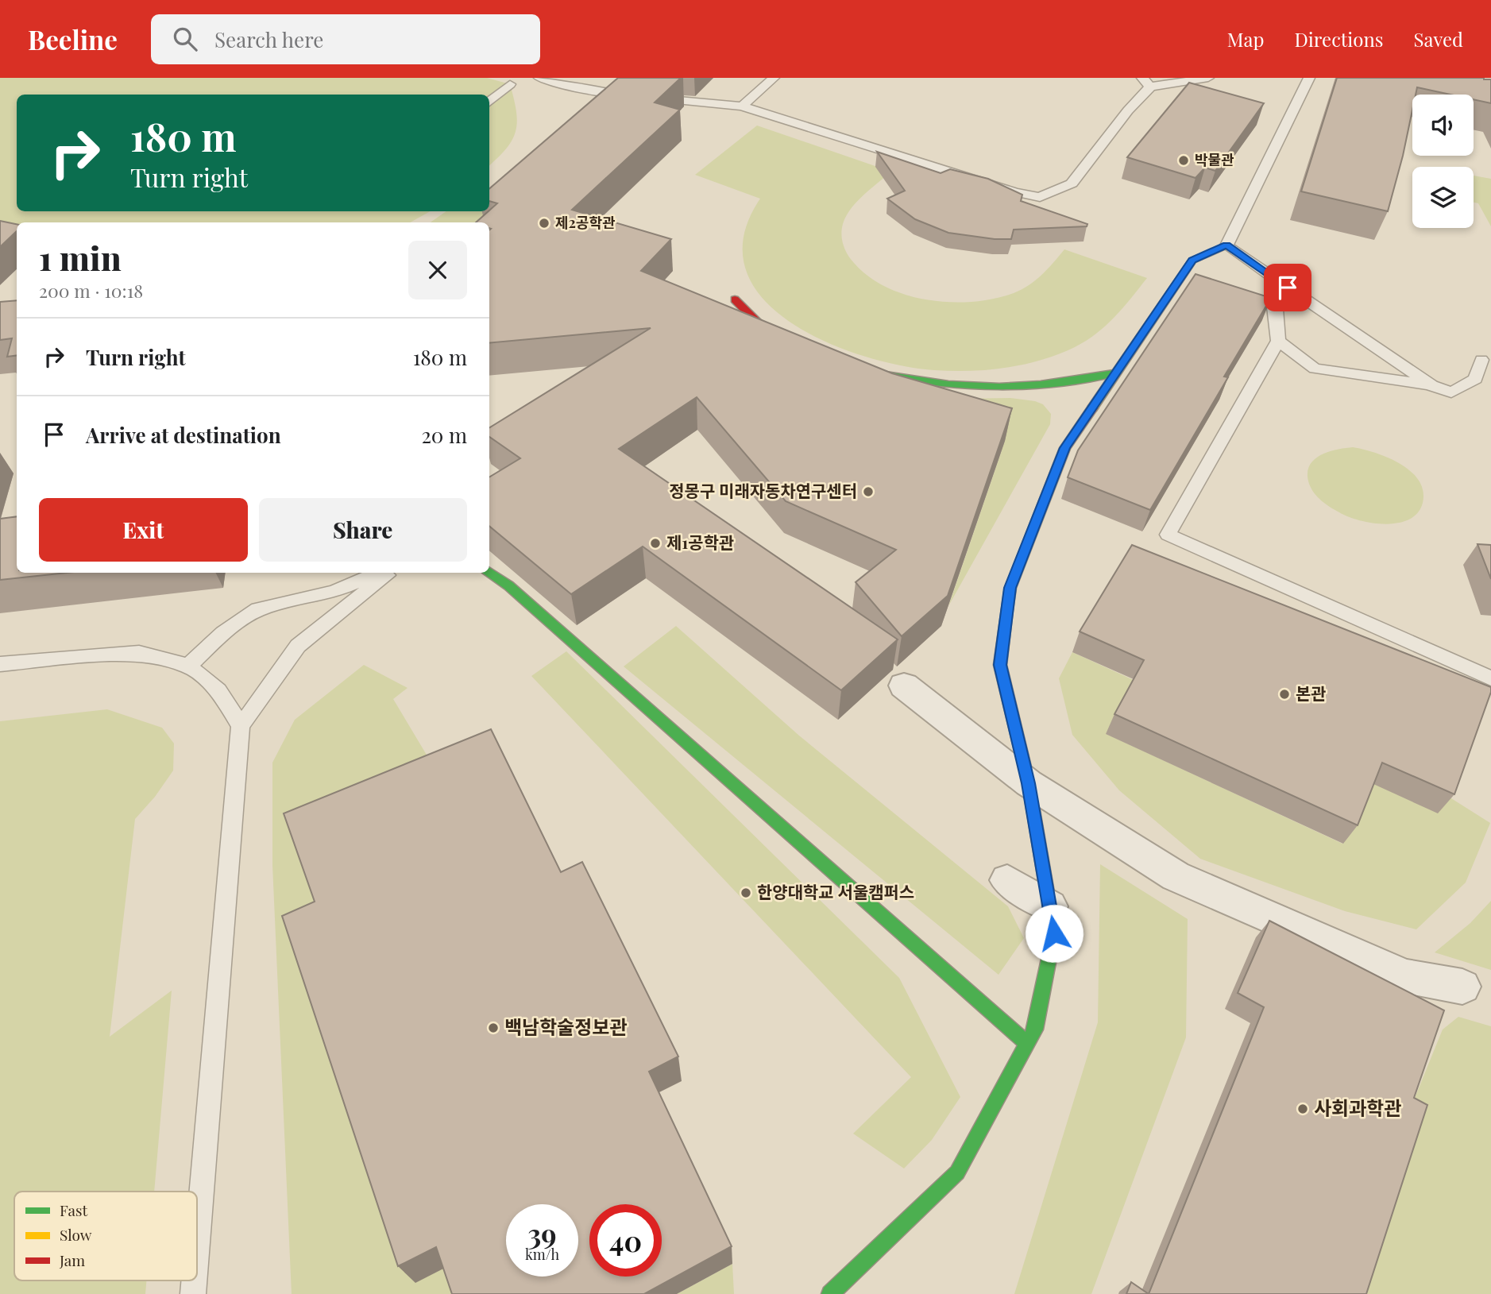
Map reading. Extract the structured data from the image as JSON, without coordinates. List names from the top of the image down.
{
  "places": [
    "박물관",
    "제2공학관",
    "정몽구 미래자동차연구센터",
    "제1공학관",
    "본관",
    "한양대학교 서울캠퍼스",
    "백남학술정보관",
    "사회과학관"
  ],
  "legend": ["Fast", "Slow", "Jam"],
  "page": {
    "header": "Beeline",
    "search": "Search here",
    "nav": ["Map", "Directions", "Saved"],
    "turn": ["180 m", "Turn right"],
    "heading": ["1 min", "200 m · 10:18"],
    "list": [
      {
        "name": "Turn right",
        "value": "180 m"
      },
      {
        "name": "Arrive at destination",
        "value": "20 m"
      }
    ],
    "buttons": ["Exit", "Share"],
    "speed": "39 km/h",
    "limit": "40"
  }
}
